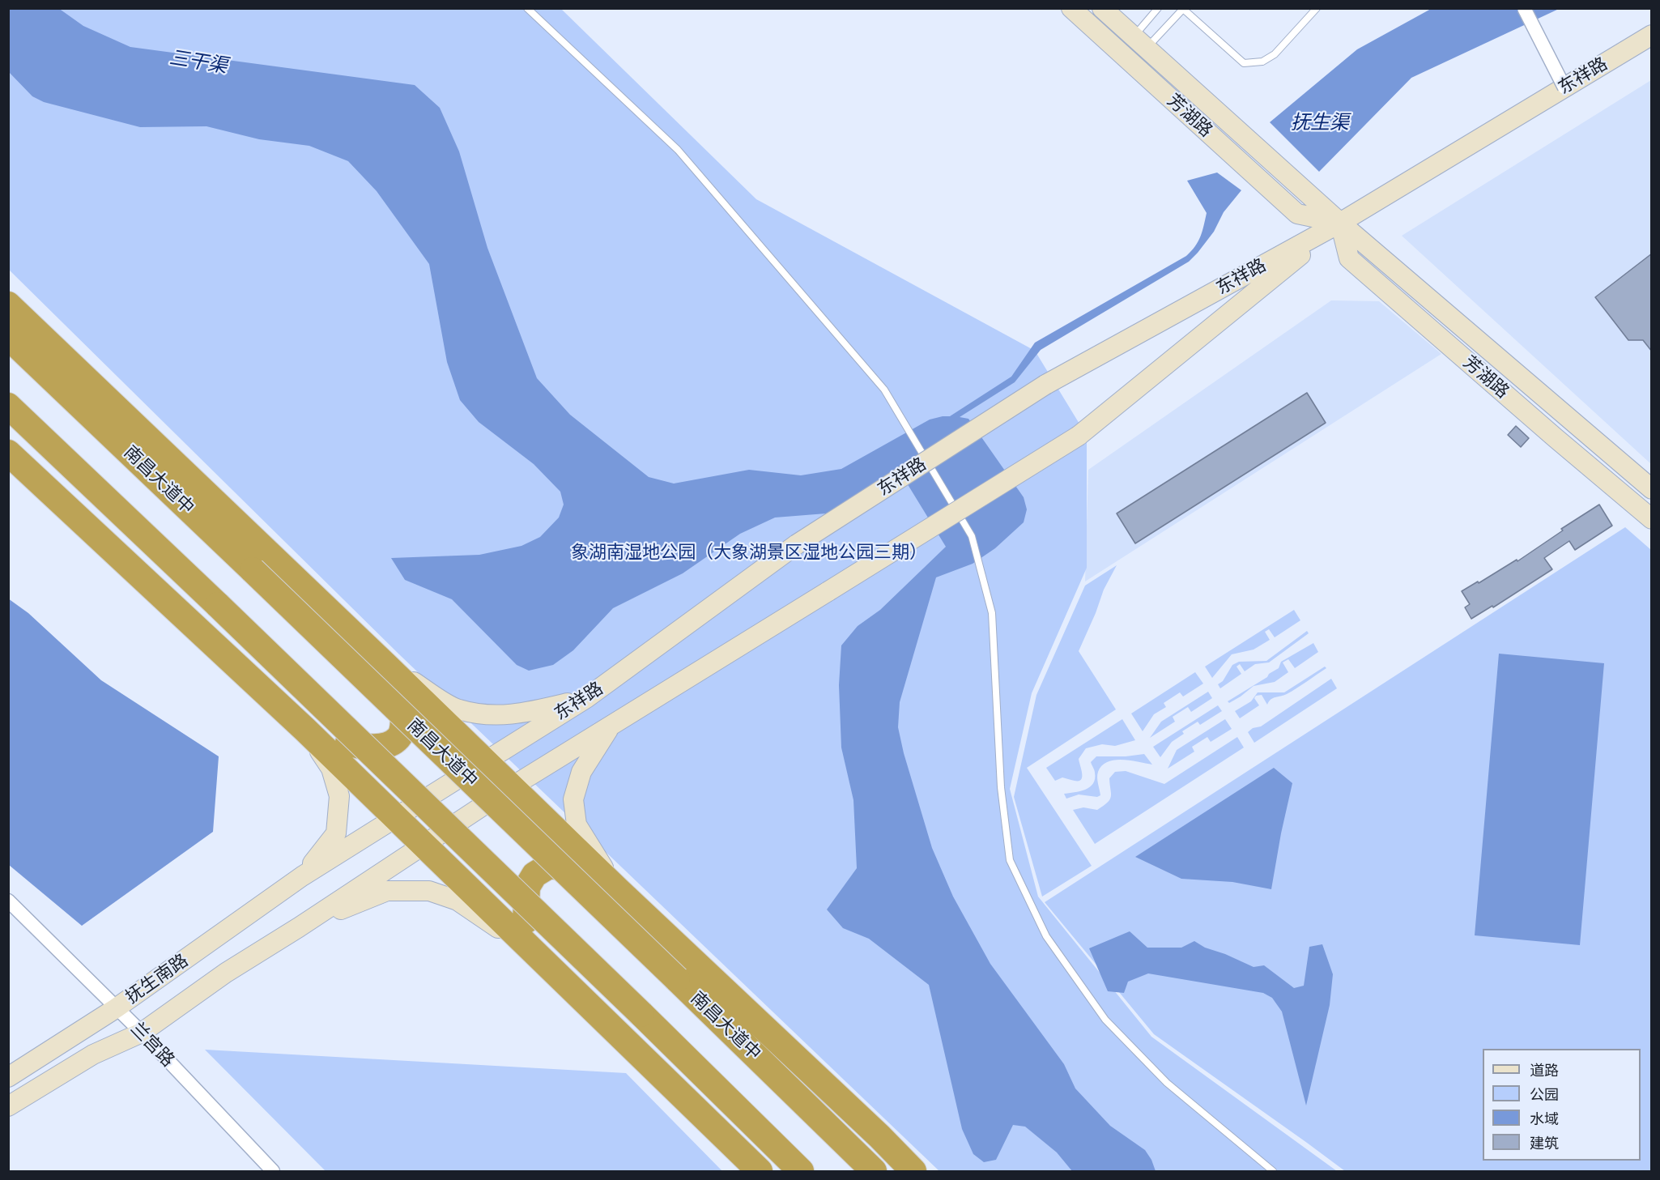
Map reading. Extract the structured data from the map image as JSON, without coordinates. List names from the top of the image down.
{
  "streets": {
    "highway": ["南昌大道中"],
    "main road": ["东祥路", "芳湖路", "抚生南路"],
    "street": ["兰宫路"]
  },
  "crossings": [
    ["东祥路", "芳湖路"],
    ["东祥路", "抚生南路"],
    ["抚生南路", "兰宫路"]
  ],
  "water": ["三干渠", "抚生渠"],
  "parks": ["象湖南湿地公园（大象湖景区湿地公园三期）"],
  "legend": [
    "道路",
    "公园",
    "水域",
    "建筑"
  ]
}
